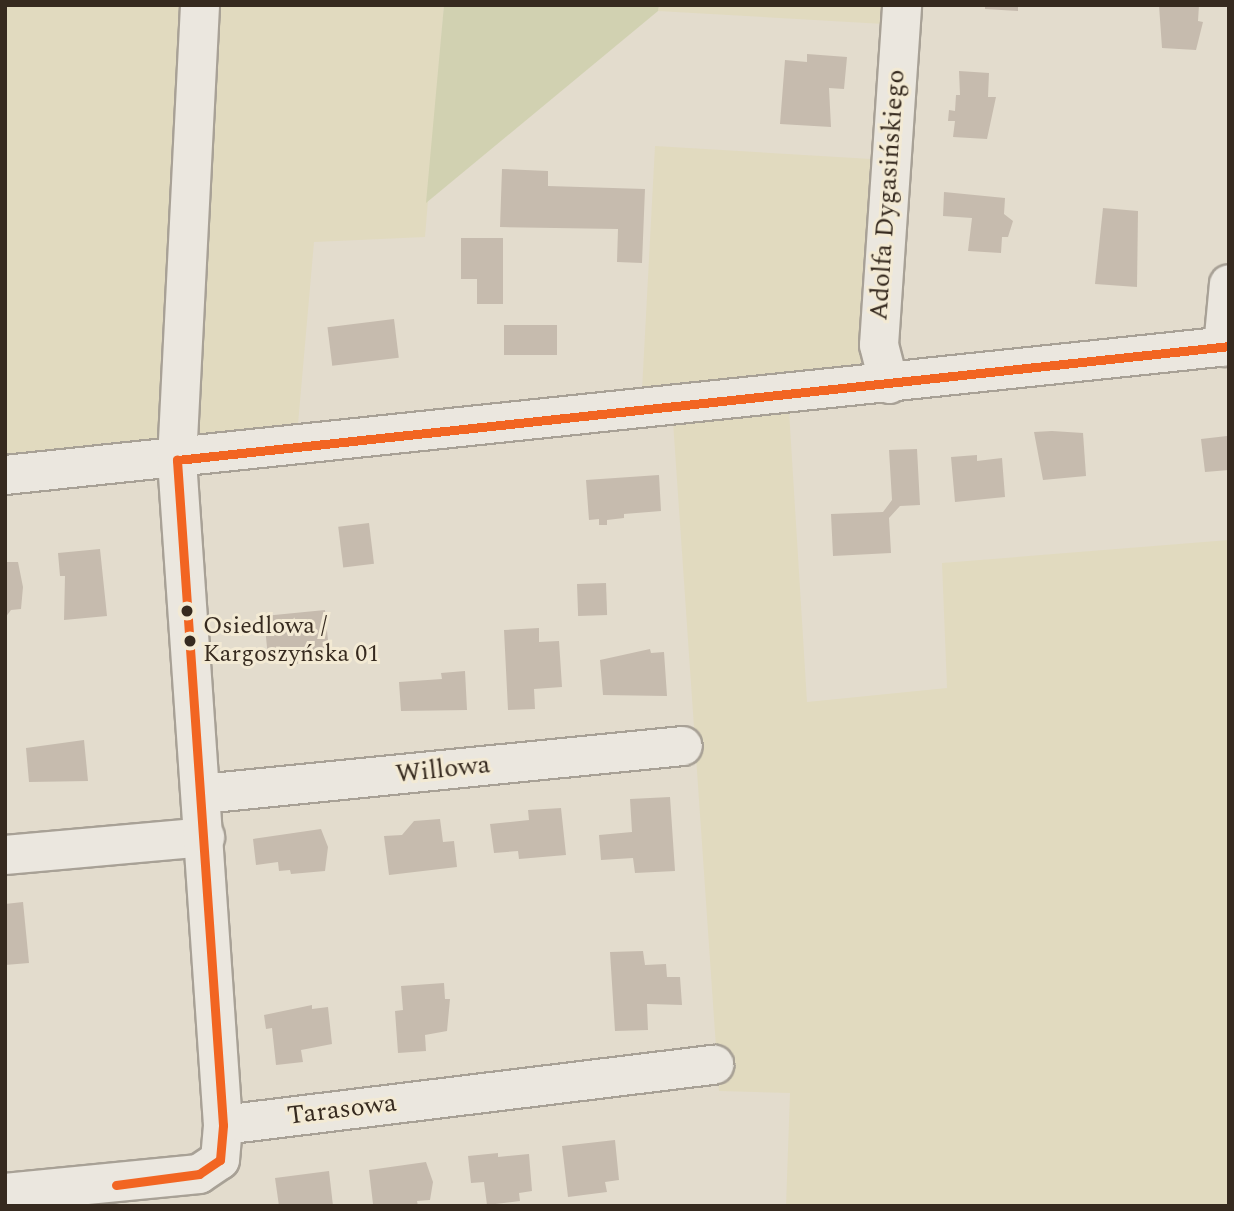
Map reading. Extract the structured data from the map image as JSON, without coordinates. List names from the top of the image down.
{
  "streets": {
    "street": ["Adolfa Dygasińskiego", "Willowa", "Tarasowa"]
  },
  "places": ["Osiedlowa / Kargoszyńska 01"]
}
